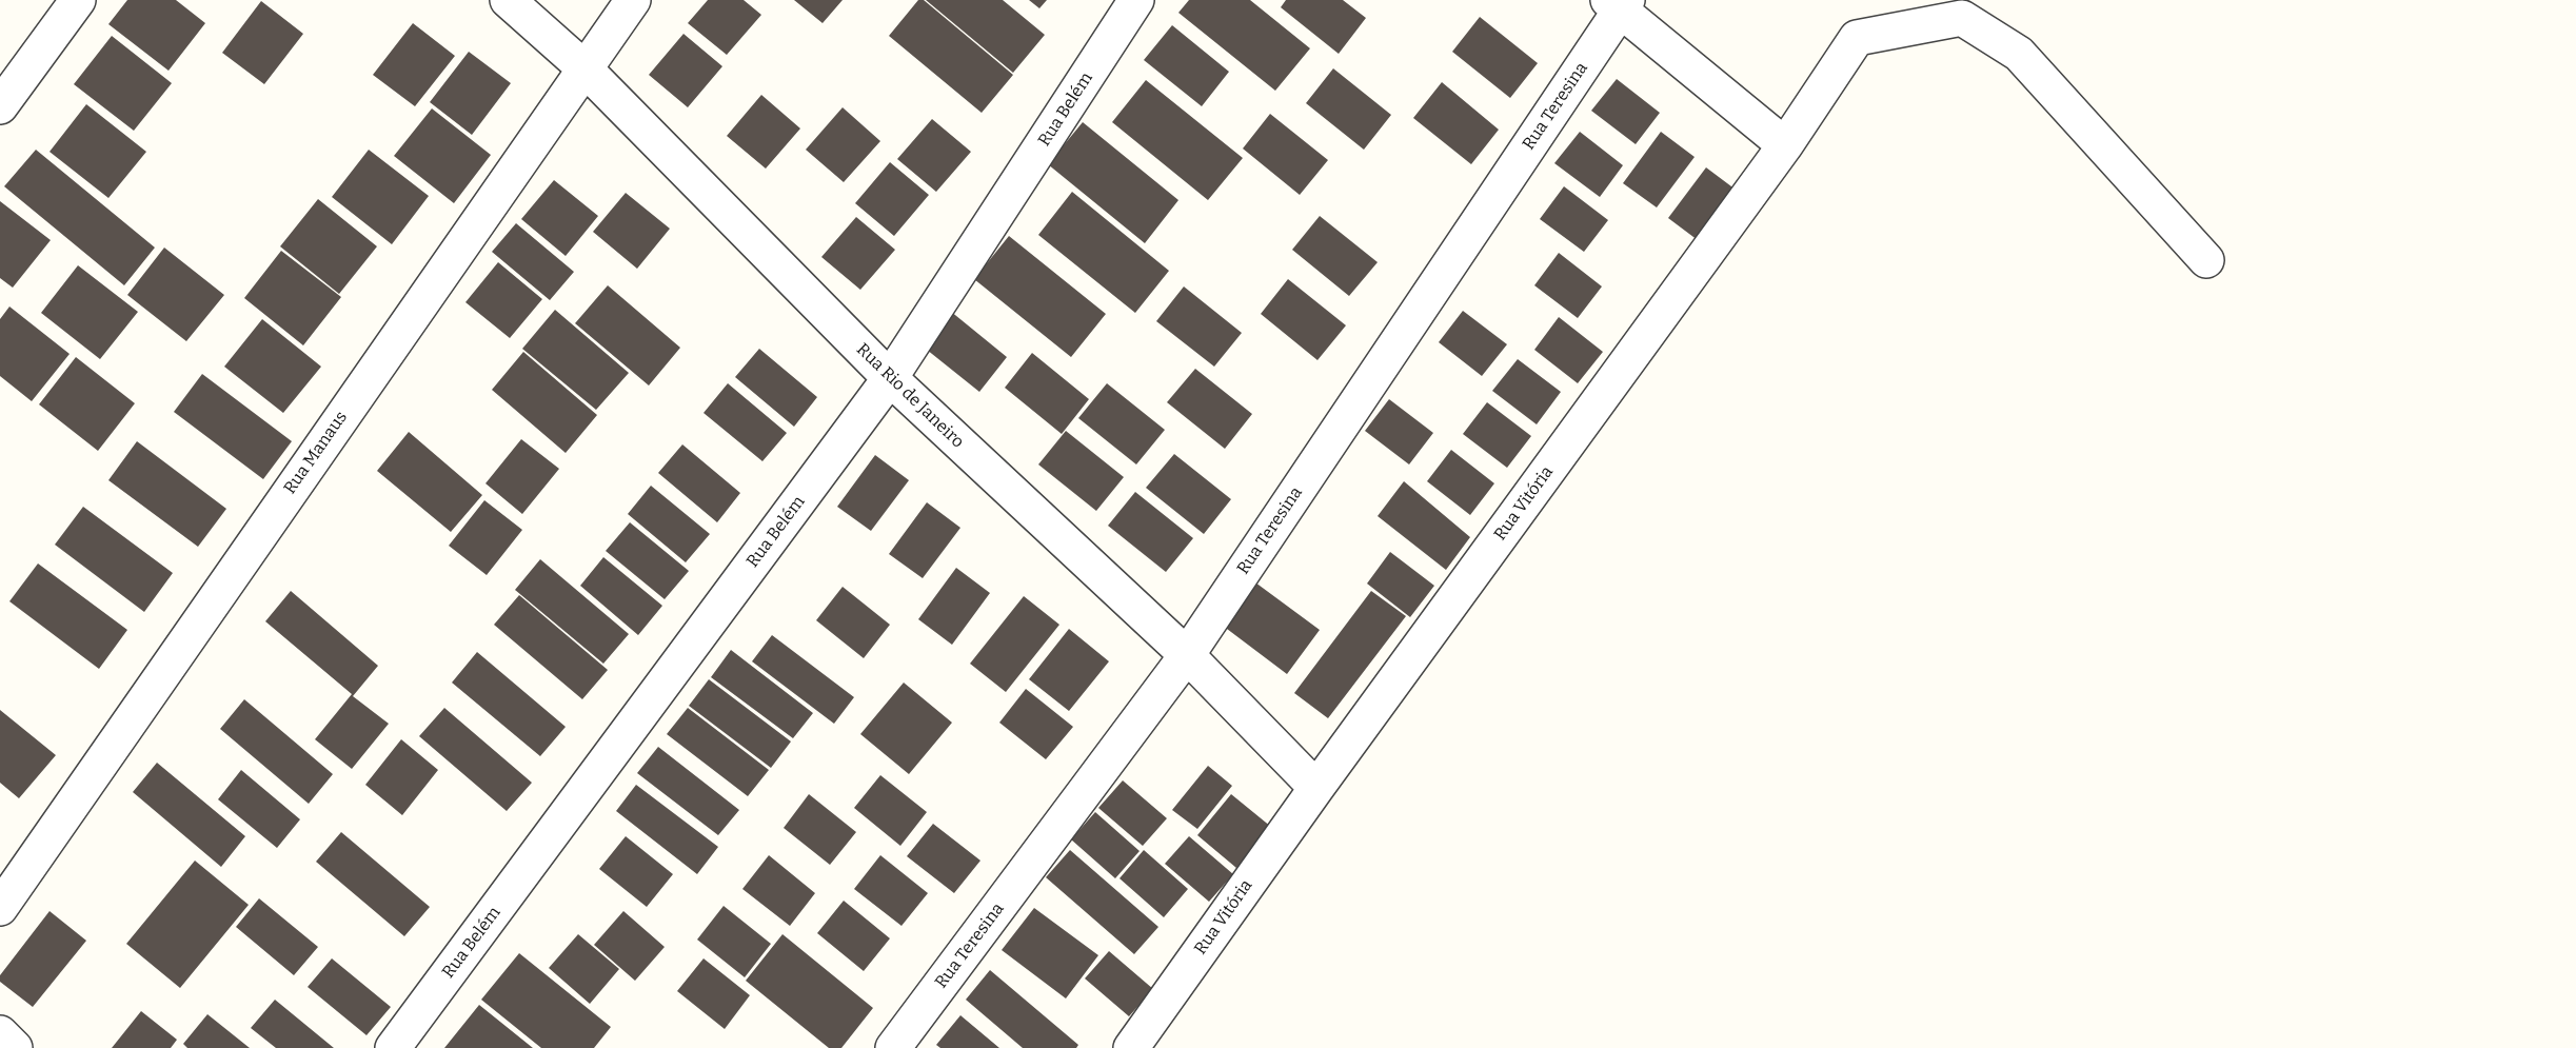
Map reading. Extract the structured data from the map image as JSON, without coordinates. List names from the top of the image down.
{
  "streets": {
    "street": [
      "Rua Teresina",
      "Rua Belém",
      "Rua Rio de Janeiro",
      "Rua Manaus",
      "Rua Vitória"
    ]
  },
  "crossings": [
    ["Rua Teresina", "Rua Rio de Janeiro"],
    ["Rua Belém", "Rua Rio de Janeiro"],
    ["Rua Rio de Janeiro", "Rua Manaus"],
    ["Rua Rio de Janeiro", "Rua Vitória"]
  ]
}
